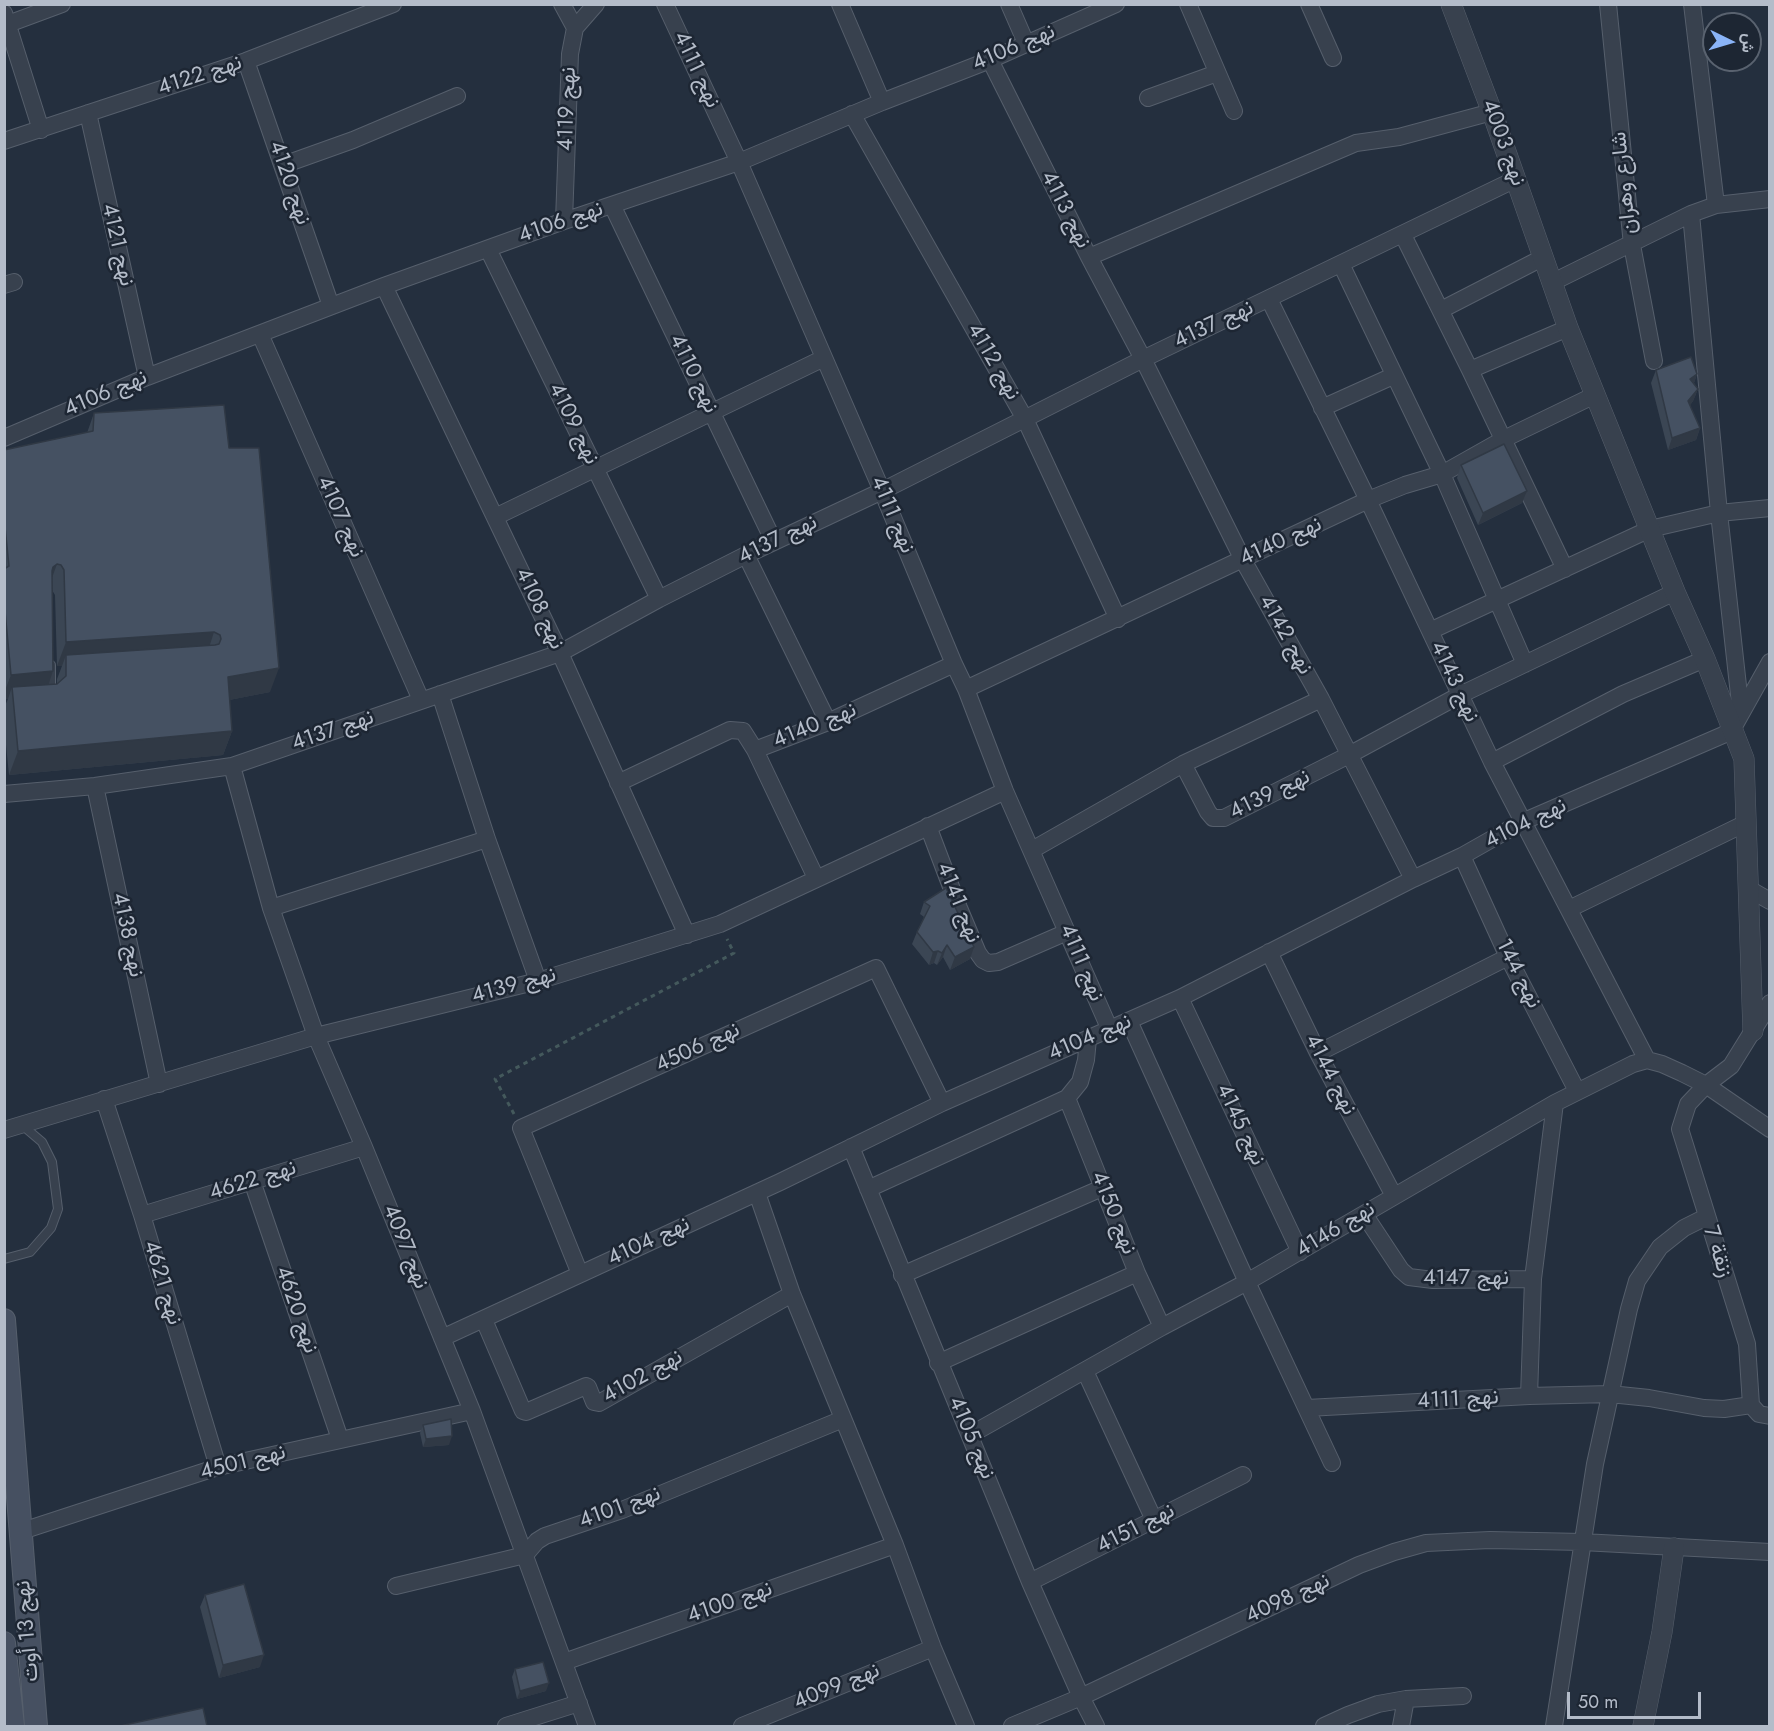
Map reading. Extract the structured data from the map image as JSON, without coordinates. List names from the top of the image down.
{
  "streets": {
    "main road": ["نهج 13 أوت"],
    "street": [
      "نهج 4106",
      "نهج 4111",
      "نهج 4122",
      "نهج 4119",
      "نهج 4003",
      "نهج 4120",
      "شارع وهران",
      "نهج 4113",
      "نهج 4121",
      "نهج 4137",
      "نهج 4112",
      "نهج 4110",
      "نهج 4109",
      "نهج 4107",
      "نهج 4140",
      "نهج 4108",
      "نهج 4142",
      "نهج 4143",
      "نهج 4139",
      "نهج 4104",
      "نهج 4141",
      "نهج 4138",
      "نهج 144",
      "نهج 4506",
      "نهج 4144",
      "نهج 4145",
      "نهج 4622",
      "نهج 4150",
      "نهج 4146",
      "نهج 4097",
      "زنقة 7",
      "نهج 4147",
      "نهج 4621",
      "نهج 4620",
      "نهج 4102",
      "نهج 4105",
      "نهج 4501",
      "نهج 4101",
      "نهج 4151",
      "نهج 4098",
      "نهج 4100",
      "نهج 4099"
    ]
  },
  "crossings": [
    ["نهج 4106", "نهج 4111"],
    ["نهج 4106", "نهج 4119"],
    ["نهج 4106", "نهج 4120"],
    ["نهج 4106", "نهج 4113"],
    ["نهج 4106", "نهج 4121"],
    ["نهج 4106", "نهج 4112"],
    ["نهج 4106", "نهج 4110"],
    ["نهج 4106", "نهج 4109"],
    ["نهج 4106", "نهج 4107"],
    ["نهج 4106", "نهج 4108"],
    ["نهج 4111", "نهج 4137"],
    ["نهج 4111", "نهج 4140"],
    ["نهج 4111", "نهج 4139"],
    ["نهج 4111", "نهج 4104"],
    ["نهج 4111", "نهج 4141"],
    ["نهج 4111", "نهج 4146"],
    ["نهج 4111", "زنقة 7"],
    ["نهج 4122", "نهج 4120"],
    ["نهج 4122", "نهج 4121"],
    ["نهج 4003", "نهج 4137"],
    ["نهج 4003", "نهج 4140"],
    ["نهج 4003", "نهج 4104"],
    ["نهج 4003", "زنقة 7"],
    ["نهج 4113", "نهج 4137"],
    ["نهج 4113", "نهج 4142"],
    ["نهج 4137", "نهج 4112"],
    ["نهج 4137", "نهج 4110"],
    ["نهج 4137", "نهج 4109"],
    ["نهج 4137", "نهج 4107"],
    ["نهج 4137", "نهج 4108"],
    ["نهج 4137", "نهج 4142"],
    ["نهج 4137", "نهج 4143"],
    ["نهج 4137", "نهج 4138"],
    ["نهج 4137", "نهج 4097"],
    ["نهج 4112", "نهج 4140"],
    ["نهج 4140", "نهج 4108"],
    ["نهج 4140", "نهج 4142"],
    ["نهج 4140", "نهج 4143"],
    ["نهج 4108", "نهج 4139"],
    ["نهج 4142", "نهج 4139"],
    ["نهج 4142", "نهج 4104"],
    ["نهج 4143", "نهج 4104"],
    ["نهج 4143", "نهج 4146"],
    ["نهج 4139", "نهج 4141"],
    ["نهج 4139", "نهج 4138"],
    ["نهج 4139", "نهج 4097"],
    ["نهج 4139", "نهج 4621"],
    ["نهج 4104", "نهج 144"],
    ["نهج 4104", "نهج 4506"],
    ["نهج 4104", "نهج 4144"],
    ["نهج 4104", "نهج 4145"],
    ["نهج 4104", "نهج 4097"],
    ["نهج 4104", "نهج 4102"],
    ["نهج 4104", "نهج 4105"],
    ["نهج 144", "نهج 4146"],
    ["نهج 4144", "نهج 4146"],
    ["نهج 4145", "نهج 4146"],
    ["نهج 4622", "نهج 4097"],
    ["نهج 4622", "نهج 4621"],
    ["نهج 4622", "نهج 4620"],
    ["نهج 4150", "نهج 4146"],
    ["نهج 4146", "نهج 4147"],
    ["نهج 4146", "نهج 4105"],
    ["نهج 4097", "نهج 4501"],
    ["نهج 4097", "نهج 4101"],
    ["نهج 4097", "نهج 4100"],
    ["نهج 4621", "نهج 4501"],
    ["نهج 4620", "نهج 4501"],
    ["نهج 4105", "نهج 4151"],
    ["نهج 4105", "نهج 4098"],
    ["نهج 4501", "نهج 13 أوت"]
  ],
  "scale_bar": "50 m",
  "north": "right"
}
